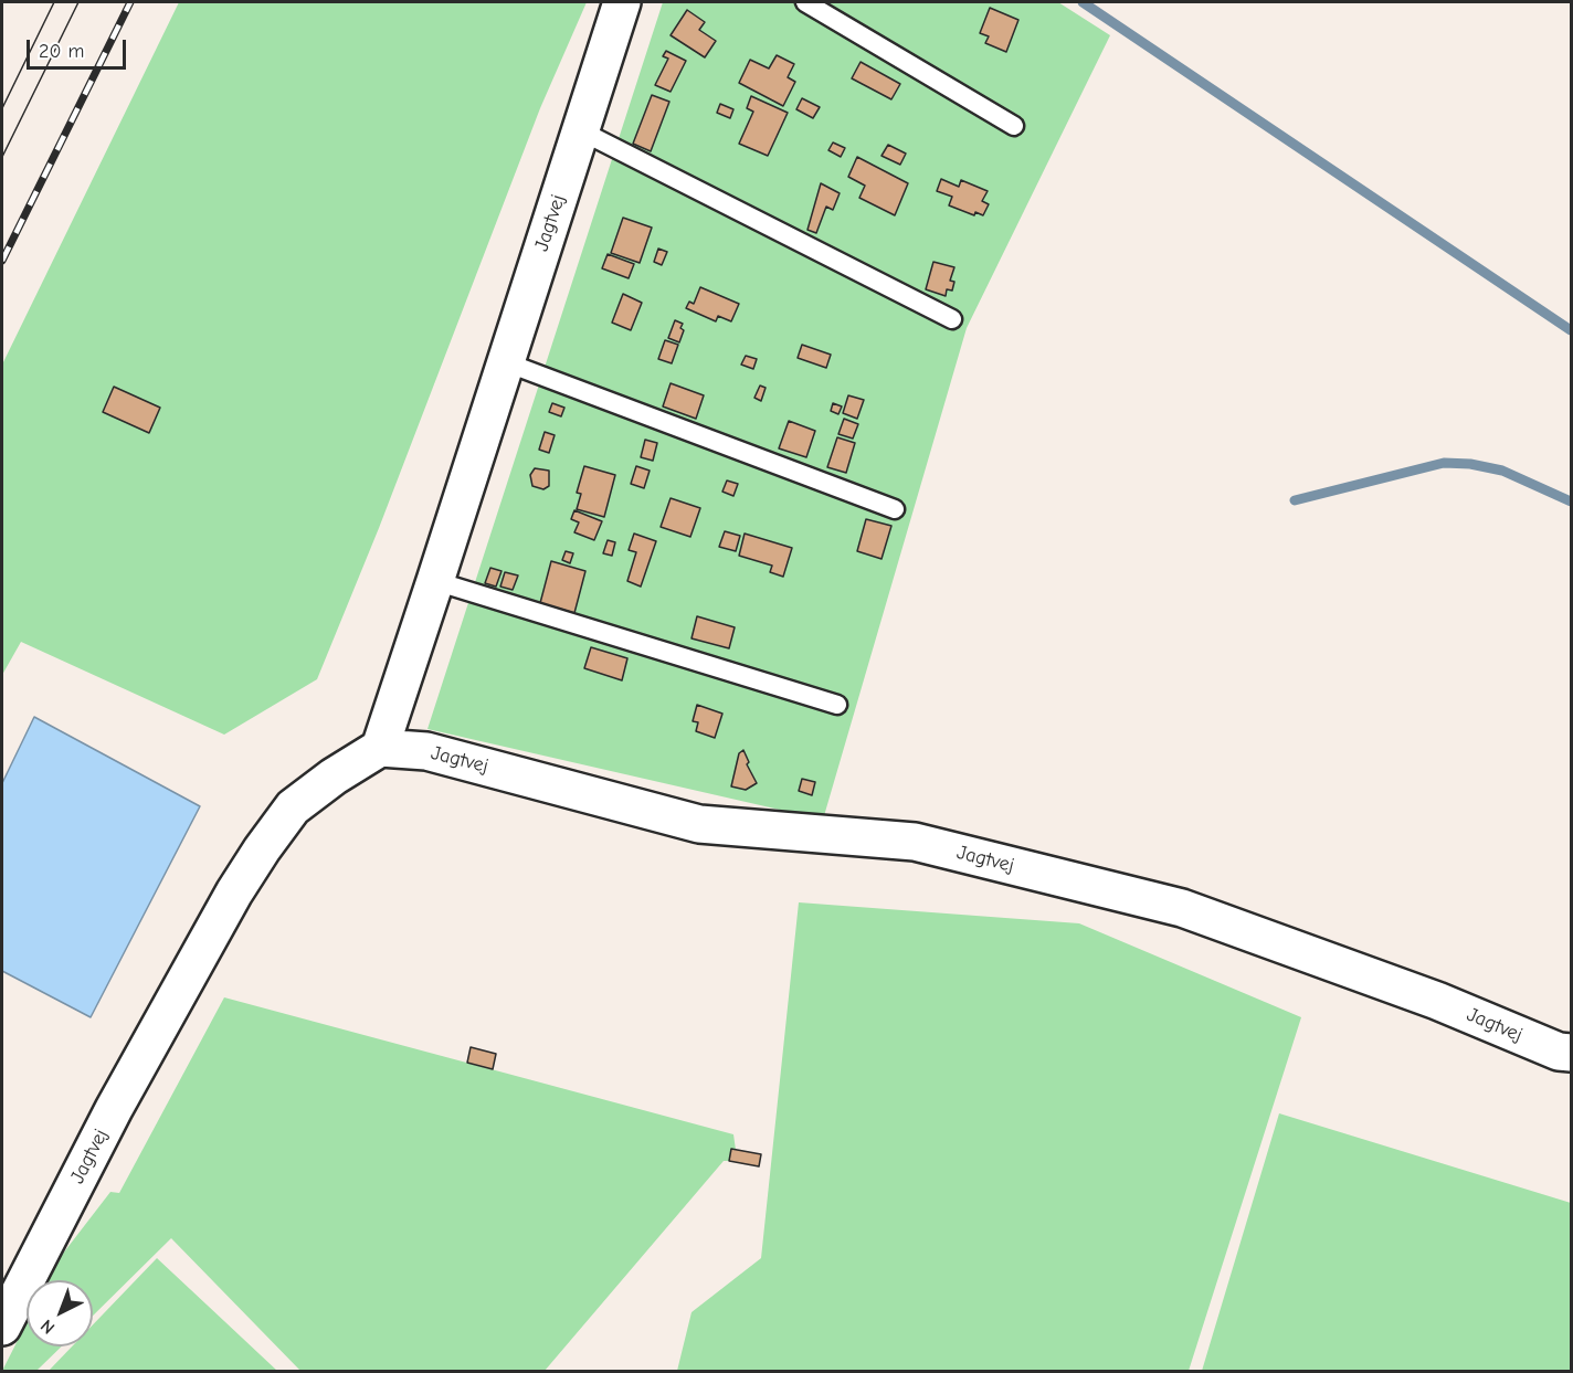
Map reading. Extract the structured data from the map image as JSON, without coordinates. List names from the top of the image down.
{
  "streets": {
    "street": ["Jagtvej"]
  },
  "scale_bar": "20 m",
  "north": "bottom left"
}
